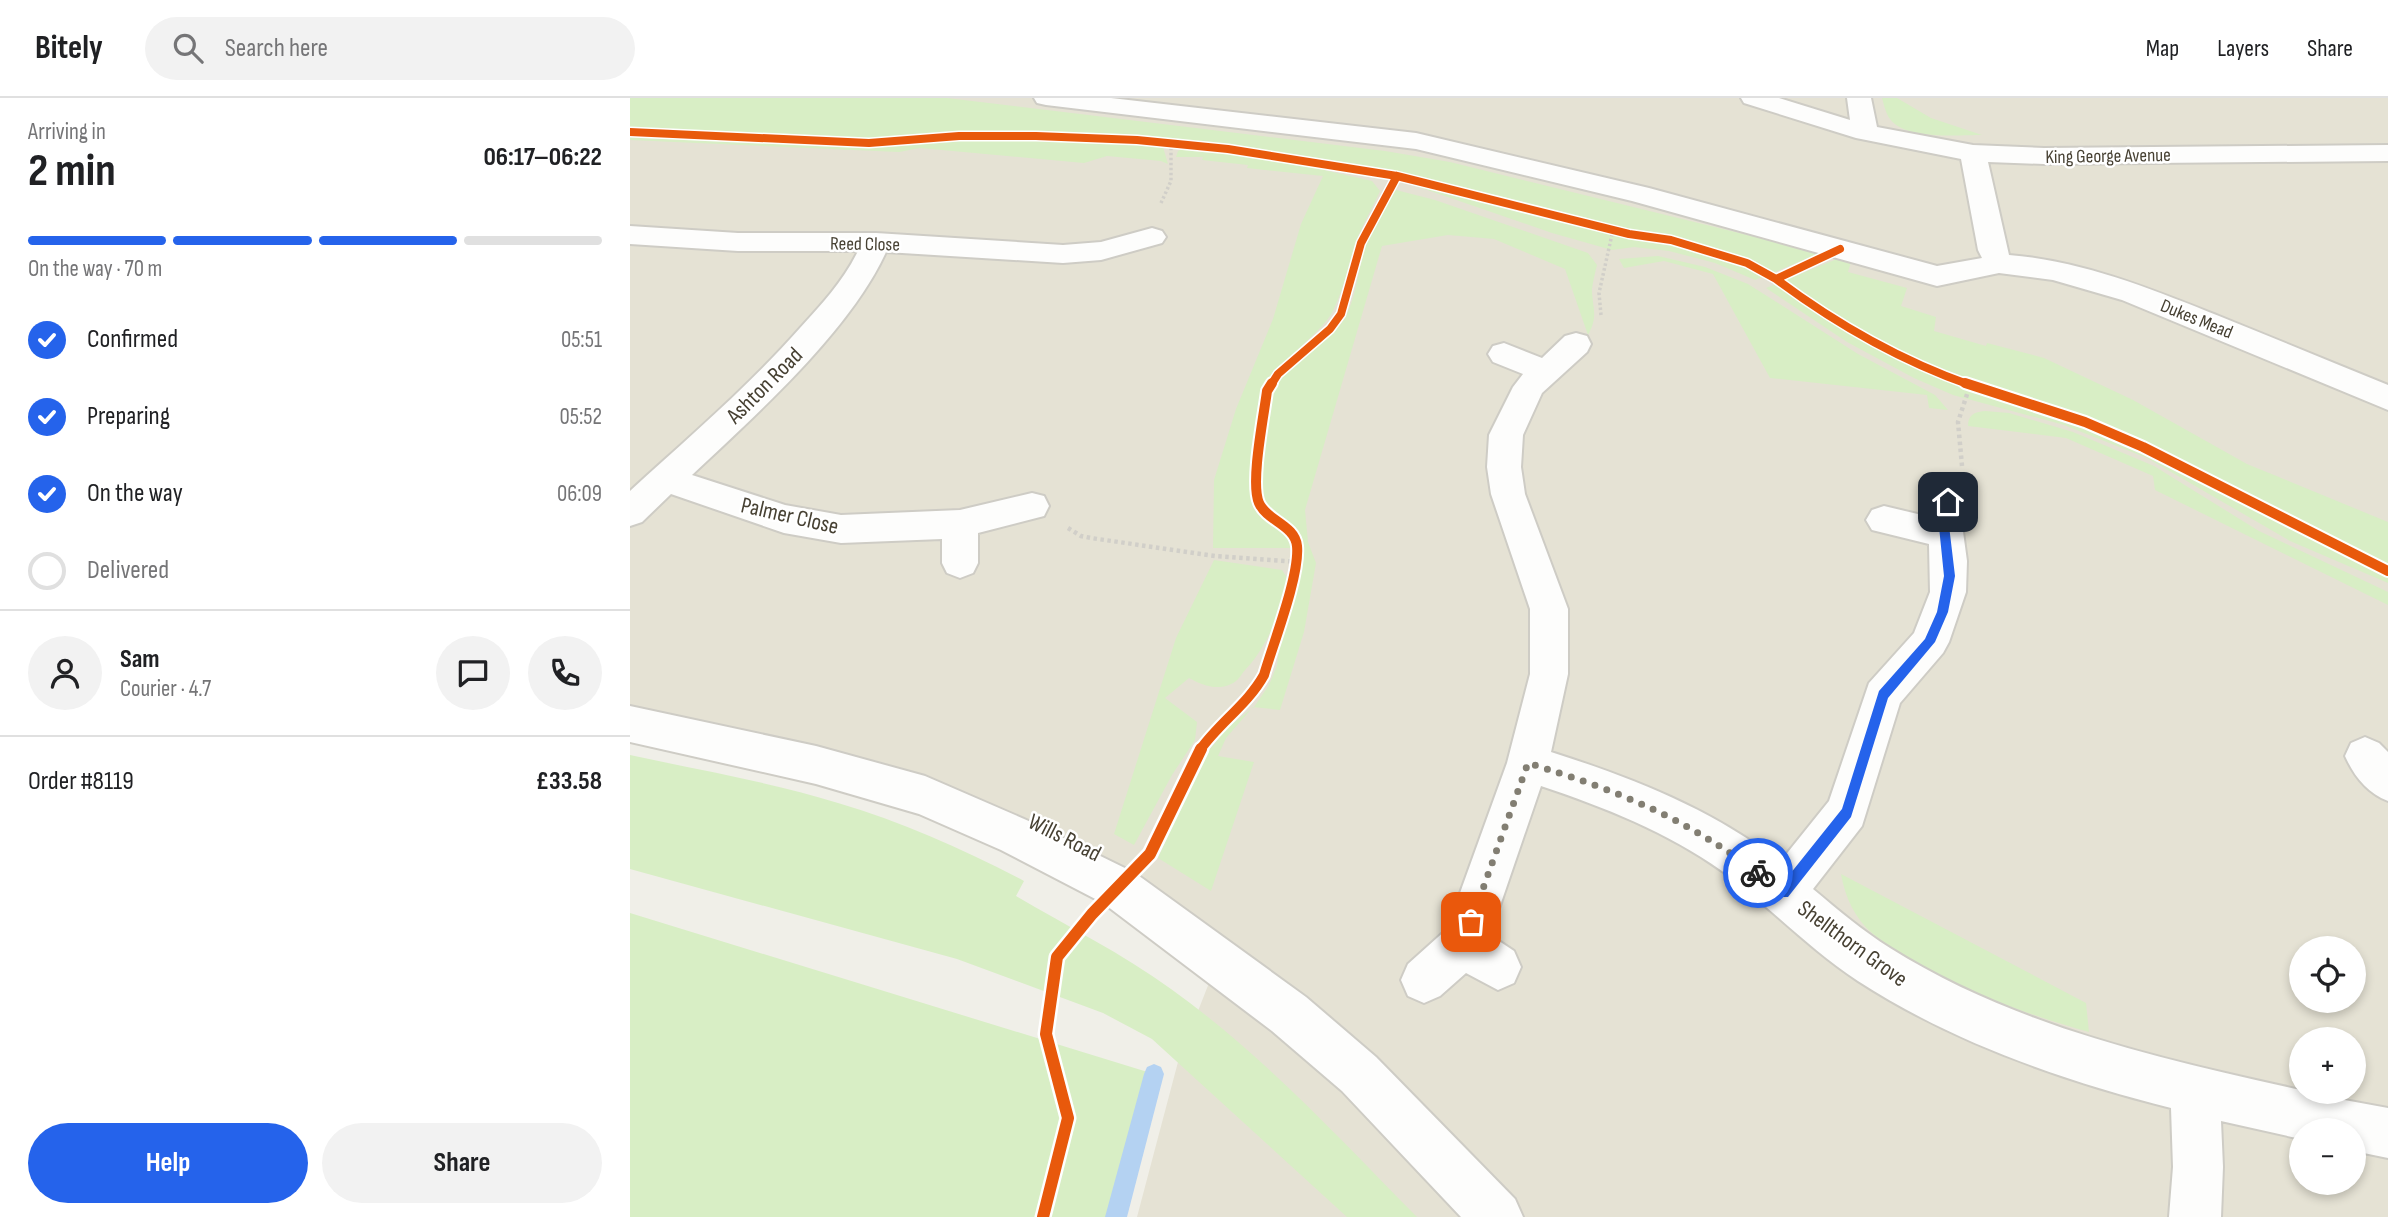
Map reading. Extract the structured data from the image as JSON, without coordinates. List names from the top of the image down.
{
  "streets": {
    "street": [
      "King George Avenue",
      "Reed Close",
      "Dukes Mead",
      "Ashton Road",
      "Palmer Close",
      "Wills Road",
      "Shellthorn Grove"
    ]
  },
  "crossings": [
    ["Reed Close", "Ashton Road"],
    ["Ashton Road", "Palmer Close"]
  ],
  "page": {
    "header": "Bitely",
    "search": "Search here",
    "nav": ["Map", "Layers", "Share"],
    "heading": ["2 min", "Arriving in", "06:17–06:22"],
    "panel": [
      "Sam",
      "Courier · 4.7",
      "Order #8119",
      "£33.58"
    ],
    "bar": "On the way · 70 m",
    "list": [
      ["Confirmed", "05:51"],
      ["Preparing", "05:52"],
      ["On the way", "06:09"],
      "Delivered"
    ],
    "map_buttons": ["+", "−"],
    "buttons": ["Help", "Share"]
  }
}
